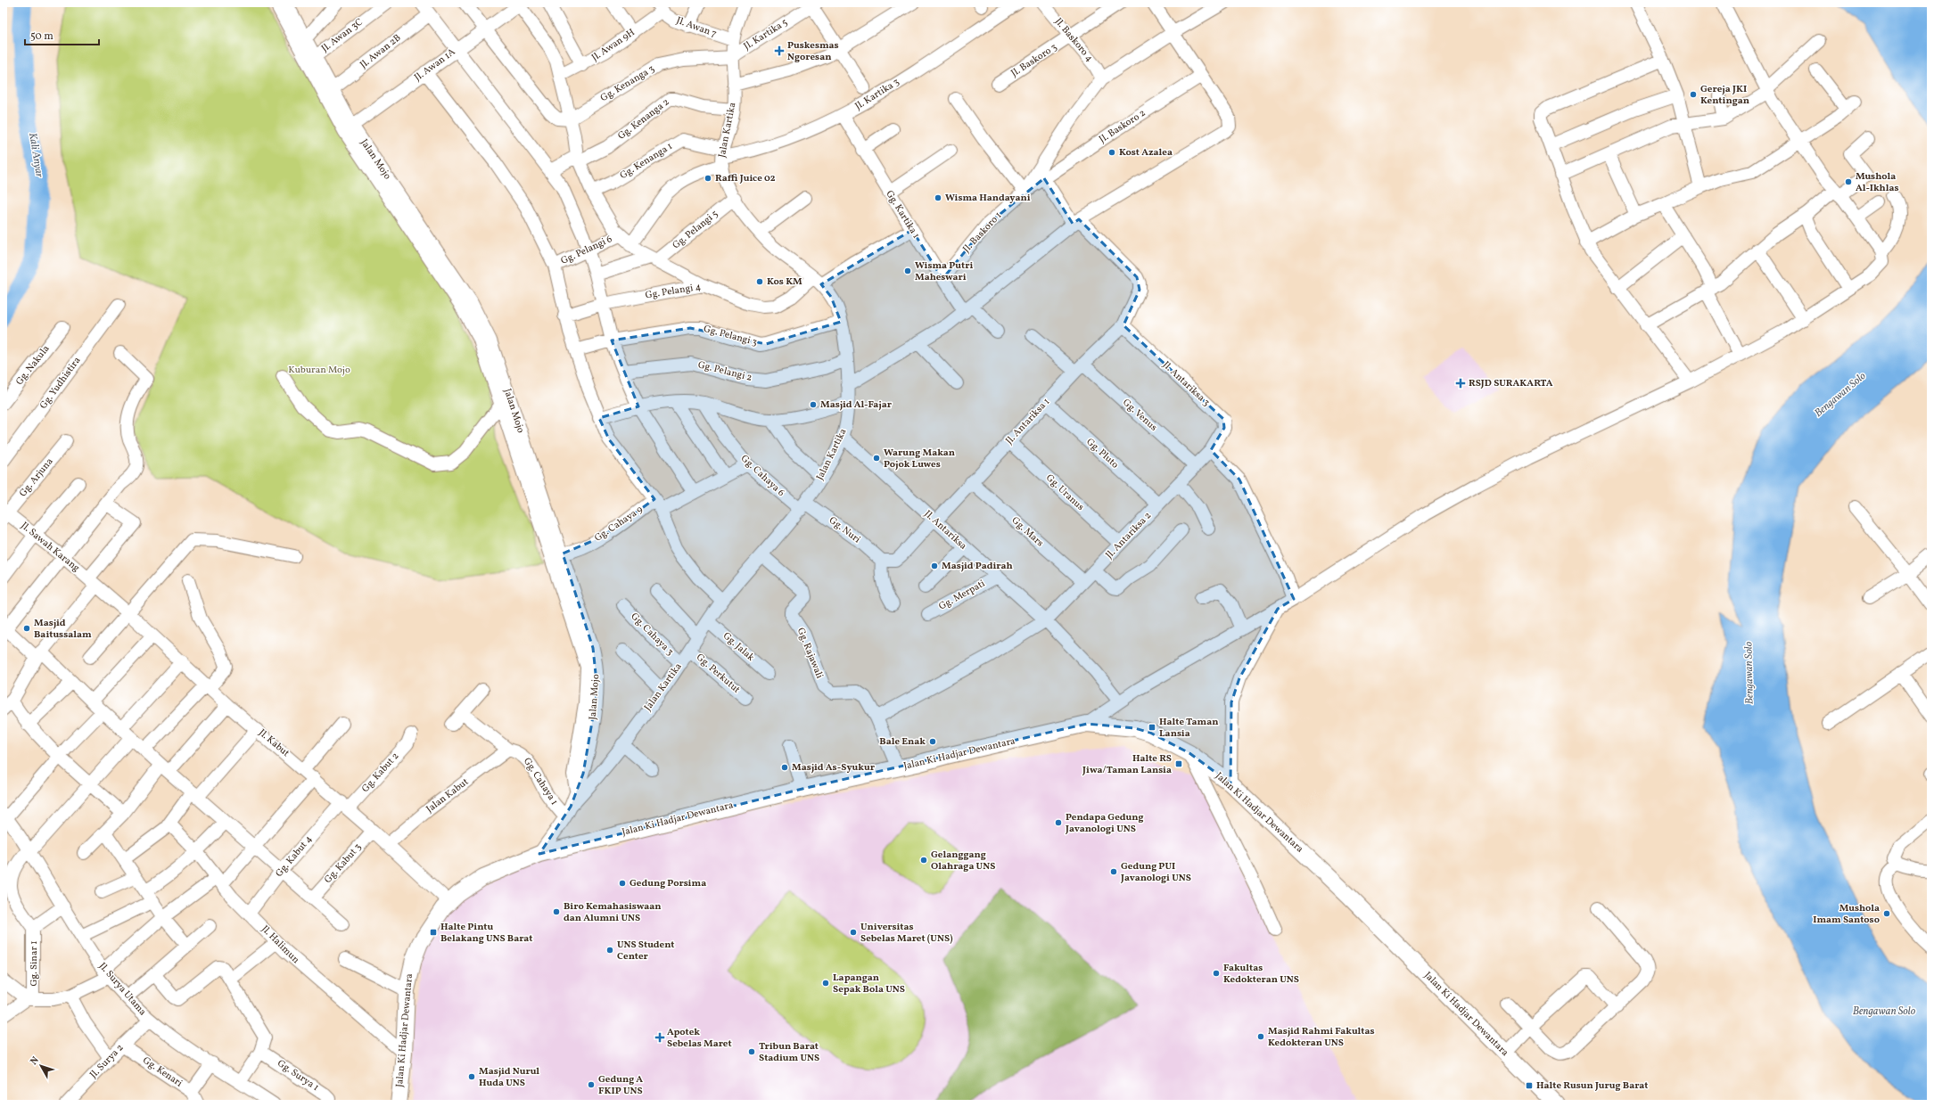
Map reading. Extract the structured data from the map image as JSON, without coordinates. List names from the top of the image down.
{
  "streets": {
    "main road": ["Jalan Ki Hadjar Dewantara"],
    "street": [
      "Jl. Awan 7",
      "Jl. Kartika 5",
      "Jl. Awan 3C",
      "Jl. Baskoro 4",
      "Jl. Awan 9H",
      "Jl. Awan 2B",
      "Jl. Baskoro 3",
      "Jl. Awan 1A",
      "Gg. Kenanga 3",
      "Jl. Kartika 3",
      "Gg. Kenanga 2",
      "Jl. Baskoro 2",
      "Jalan Kartika",
      "Jalan Mojo",
      "Gg. Kenanga 1",
      "Gg. Kartika 1",
      "Gg. Pelangi 5",
      "Jl. Baskoro 1",
      "Gg. Pelangi 6",
      "Gg. Pelangi 4",
      "Gg. Pelangi 3",
      "Gg. Nakula",
      "Gg. Pelangi 2",
      "Gg. Yudhistira",
      "Jl. Antariksa 3",
      "Gg. Venus",
      "Jl. Antariksa 1",
      "Gg. Pluto",
      "Gg. Cahaya 6",
      "Gg. Arjuna",
      "Gg. Uranus",
      "Gg. Cahaya 9",
      "Gg. Nuri",
      "Jl. Antariksa",
      "Gg. Mars",
      "Jl. Antariksa 2",
      "Jl. Sawah Karang",
      "Gg. Merpati",
      "Gg. Cahaya 3",
      "Gg. Jalak",
      "Gg. Rajawali",
      "Gg. Perkutut",
      "Jl. Kabut",
      "Gg. Kabut 2",
      "Gg. Cahaya 1",
      "Jalan Kabut",
      "Gg. Kabut 4",
      "Gg. Kabut 3",
      "Jl. Halimun",
      "Gg. Sinar 1",
      "Jl. Surya Utama",
      "Jl. Surya 2",
      "Gg. Kenari",
      "Gg. Surya 1"
    ]
  },
  "crossings": [
    ["Jl. Awan 7", "Jl. Awan 9H"],
    ["Jl. Awan 7", "Jalan Kartika"],
    ["Jl. Kartika 5", "Gg. Kenanga 3"],
    ["Jl. Kartika 5", "Jalan Kartika"],
    ["Jl. Awan 3C", "Jalan Mojo"],
    ["Jl. Baskoro 4", "Jl. Baskoro 3"],
    ["Jl. Awan 2B", "Jalan Mojo"],
    ["Jl. Awan 1A", "Jalan Mojo"],
    ["Gg. Kenanga 3", "Jalan Kartika"],
    ["Jl. Kartika 3", "Jalan Kartika"],
    ["Jl. Kartika 3", "Gg. Kenanga 1"],
    ["Jl. Kartika 3", "Gg. Kartika 1"],
    ["Gg. Kenanga 2", "Jalan Kartika"],
    ["Jl. Baskoro 2", "Jl. Baskoro 1"],
    ["Jalan Kartika", "Jalan Mojo"],
    ["Jalan Kartika", "Gg. Kenanga 1"],
    ["Jalan Kartika", "Gg. Pelangi 5"],
    ["Jalan Kartika", "Gg. Pelangi 4"],
    ["Jalan Kartika", "Gg. Pelangi 3"],
    ["Jalan Kartika", "Gg. Pelangi 2"],
    ["Jalan Kartika", "Gg. Cahaya 6"],
    ["Jalan Kartika", "Gg. Nuri"],
    ["Jalan Kartika", "Jl. Antariksa"],
    ["Jalan Kartika", "Gg. Cahaya 3"],
    ["Jalan Kartika", "Gg. Jalak"],
    ["Jalan Kartika", "Gg. Rajawali"],
    ["Jalan Kartika", "Gg. Perkutut"],
    ["Jalan Kartika", "Gg. Cahaya 1"],
    ["Jalan Mojo", "Gg. Cahaya 9"],
    ["Jalan Mojo", "Jalan Ki Hadjar Dewantara"],
    ["Jalan Mojo", "Gg. Cahaya 1"],
    ["Gg. Kartika 1", "Jl. Baskoro 1"],
    ["Gg. Kartika 1", "Gg. Pelangi 4"],
    ["Jl. Antariksa 3", "Jl. Antariksa 1"],
    ["Jl. Antariksa 3", "Jl. Antariksa 2"],
    ["Gg. Venus", "Jl. Antariksa 1"],
    ["Gg. Venus", "Jl. Antariksa 2"],
    ["Jl. Antariksa 1", "Gg. Pluto"],
    ["Jl. Antariksa 1", "Gg. Uranus"],
    ["Jl. Antariksa 1", "Gg. Nuri"],
    ["Jl. Antariksa 1", "Jl. Antariksa"],
    ["Jl. Antariksa 1", "Gg. Mars"],
    ["Gg. Pluto", "Jl. Antariksa 2"],
    ["Gg. Cahaya 6", "Gg. Cahaya 9"],
    ["Gg. Cahaya 6", "Gg. Nuri"],
    ["Gg. Arjuna", "Jl. Sawah Karang"],
    ["Gg. Uranus", "Jl. Antariksa 2"],
    ["Jl. Antariksa", "Jl. Antariksa 2"],
    ["Jl. Antariksa", "Gg. Merpati"],
    ["Gg. Mars", "Jl. Antariksa 2"],
    ["Jl. Antariksa 2", "Gg. Rajawali"],
    ["Jl. Sawah Karang", "Jl. Kabut"],
    ["Jl. Kabut", "Jalan Ki Hadjar Dewantara"],
    ["Jl. Kabut", "Gg. Kabut 2"],
    ["Jl. Kabut", "Jalan Kabut"],
    ["Jl. Kabut", "Gg. Kabut 4"],
    ["Jl. Kabut", "Gg. Kabut 3"],
    ["Jalan Ki Hadjar Dewantara", "Jl. Halimun"],
    ["Gg. Kabut 2", "Gg. Kabut 4"],
    ["Gg. Cahaya 1", "Jalan Kabut"],
    ["Gg. Kabut 4", "Jl. Halimun"],
    ["Jl. Surya Utama", "Jl. Surya 2"],
    ["Jl. Surya 2", "Gg. Kenari"]
  ],
  "water": ["Kali Anyar", "Bengawan Solo"],
  "parks": ["Kuburan Mojo"],
  "places": {
    "health": ["Puskesmas Ngoresan", "RSJD SURAKARTA", "Apotek Sebelas Maret"],
    "other": [
      "Gereja JKI Kentingan",
      "Kost Azalea",
      "Raffi Juice 02",
      "Mushola Al-Ikhlas",
      "Wisma Handayani",
      "Wisma Putri Maheswari",
      "Kos KM",
      "Masjid Al-Fajar",
      "Warung Makan Pojok Luwes",
      "Masjid Padirah",
      "Masjid Baitussalam",
      "Bale Enak",
      "Masjid As-Syukur",
      "Pendapa Gedung Javanologi UNS",
      "Gelanggang Olahraga UNS",
      "Gedung PUI Javanologi UNS",
      "Gedung Porsima",
      "Biro Kemahasiswaan dan Alumni UNS",
      "Mushola Imam Santoso",
      "Universitas Sebelas Maret (UNS)",
      "UNS Student Center",
      "Fakultas Kedokteran UNS",
      "Lapangan Sepak Bola UNS",
      "Masjid Rahmi Fakultas Kedokteran UNS",
      "Tribun Barat Stadium UNS",
      "Masjid Nurul Huda UNS",
      "Gedung A FKIP UNS"
    ],
    "transit": [
      "Halte Taman Lansia",
      "Halte RS Jiwa/Taman Lansia",
      "Halte Pintu Belakang UNS Barat",
      "Halte Rusun Jurug Barat"
    ]
  },
  "scale_bar": "50 m",
  "north": "top left"
}
